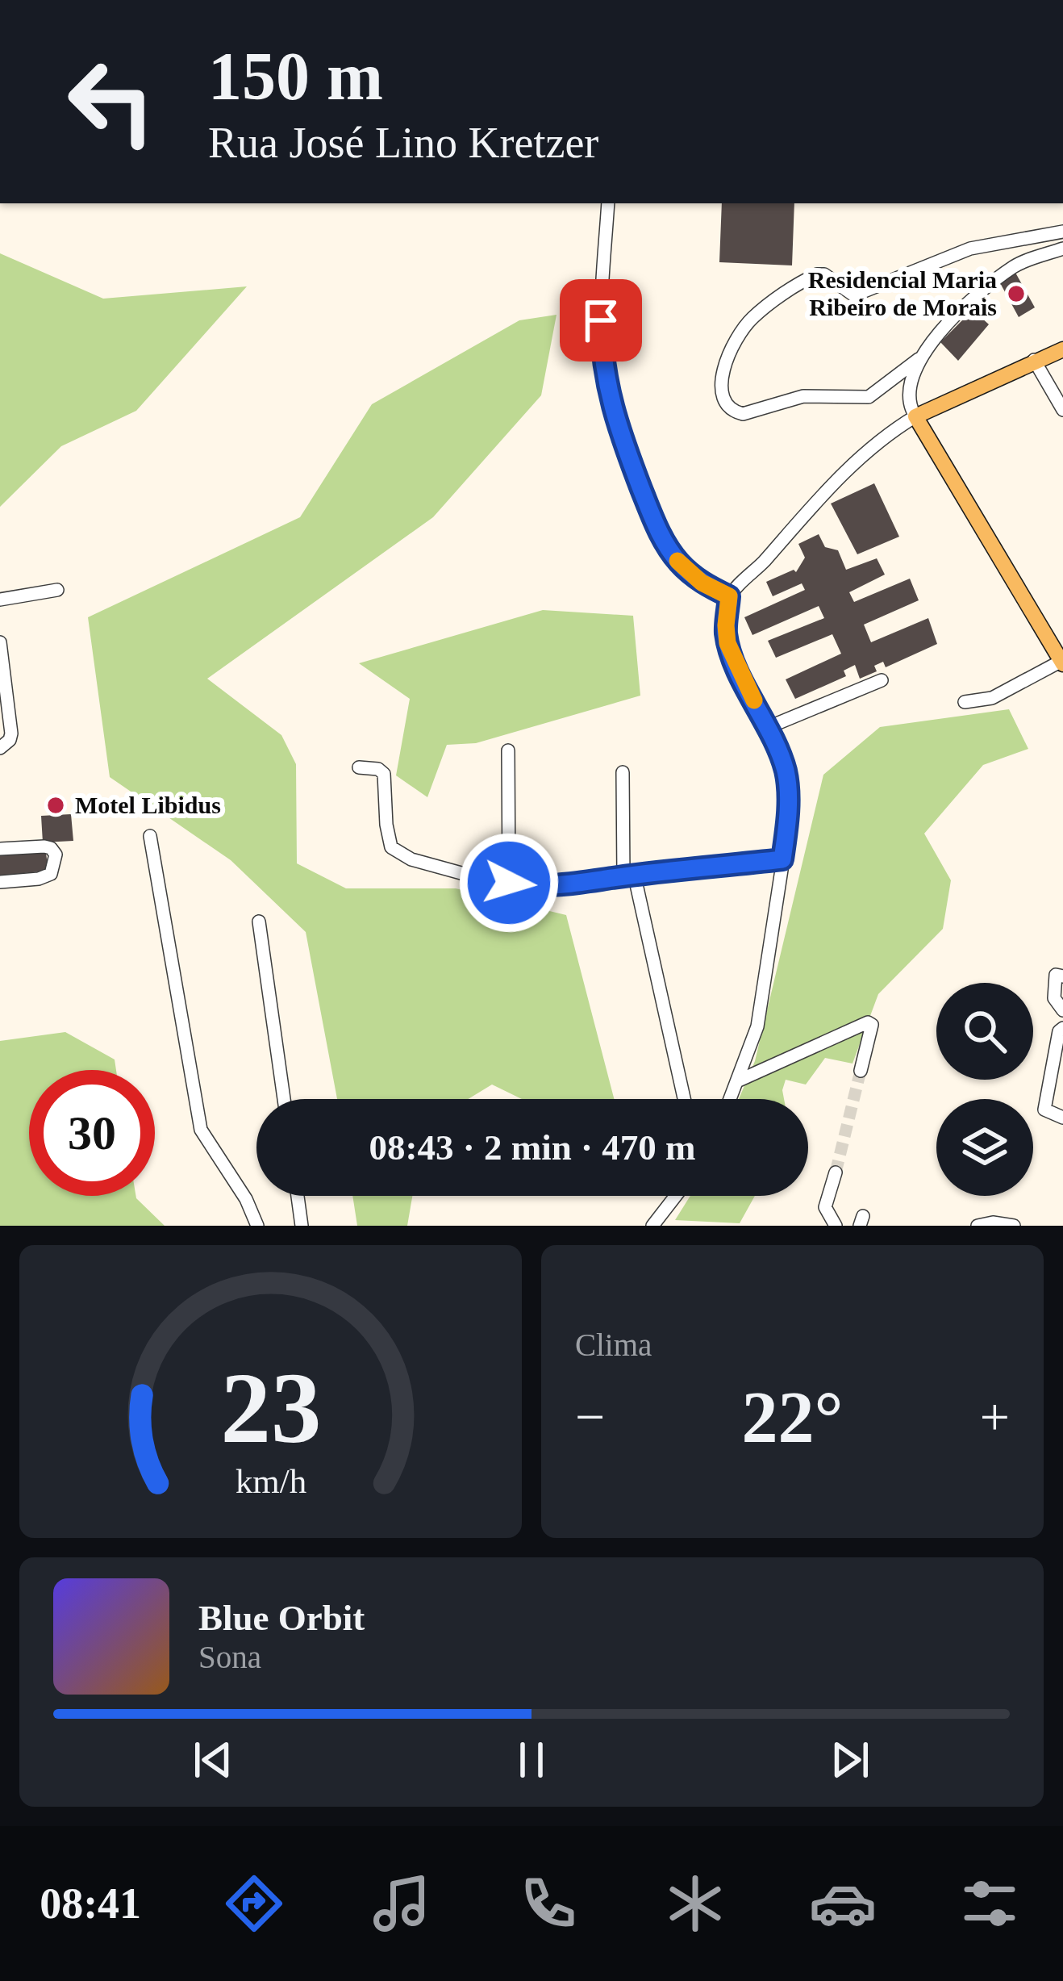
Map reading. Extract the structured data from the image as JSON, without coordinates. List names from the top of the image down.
{
  "places": ["Residencial Maria Ribeiro de Morais", "Motel Libidus"],
  "page": {
    "turn": ["150 m", "Rua José Lino Kretzer"],
    "limit": "30",
    "trip": "08:43 · 2 min · 470 m",
    "tile": "Clima",
    "heat": ["−", "22°", "+"],
    "song": ["Blue Orbit", "Sona"],
    "tabs": "08:41",
    "gauge": ["23", "km/h"]
  }
}
